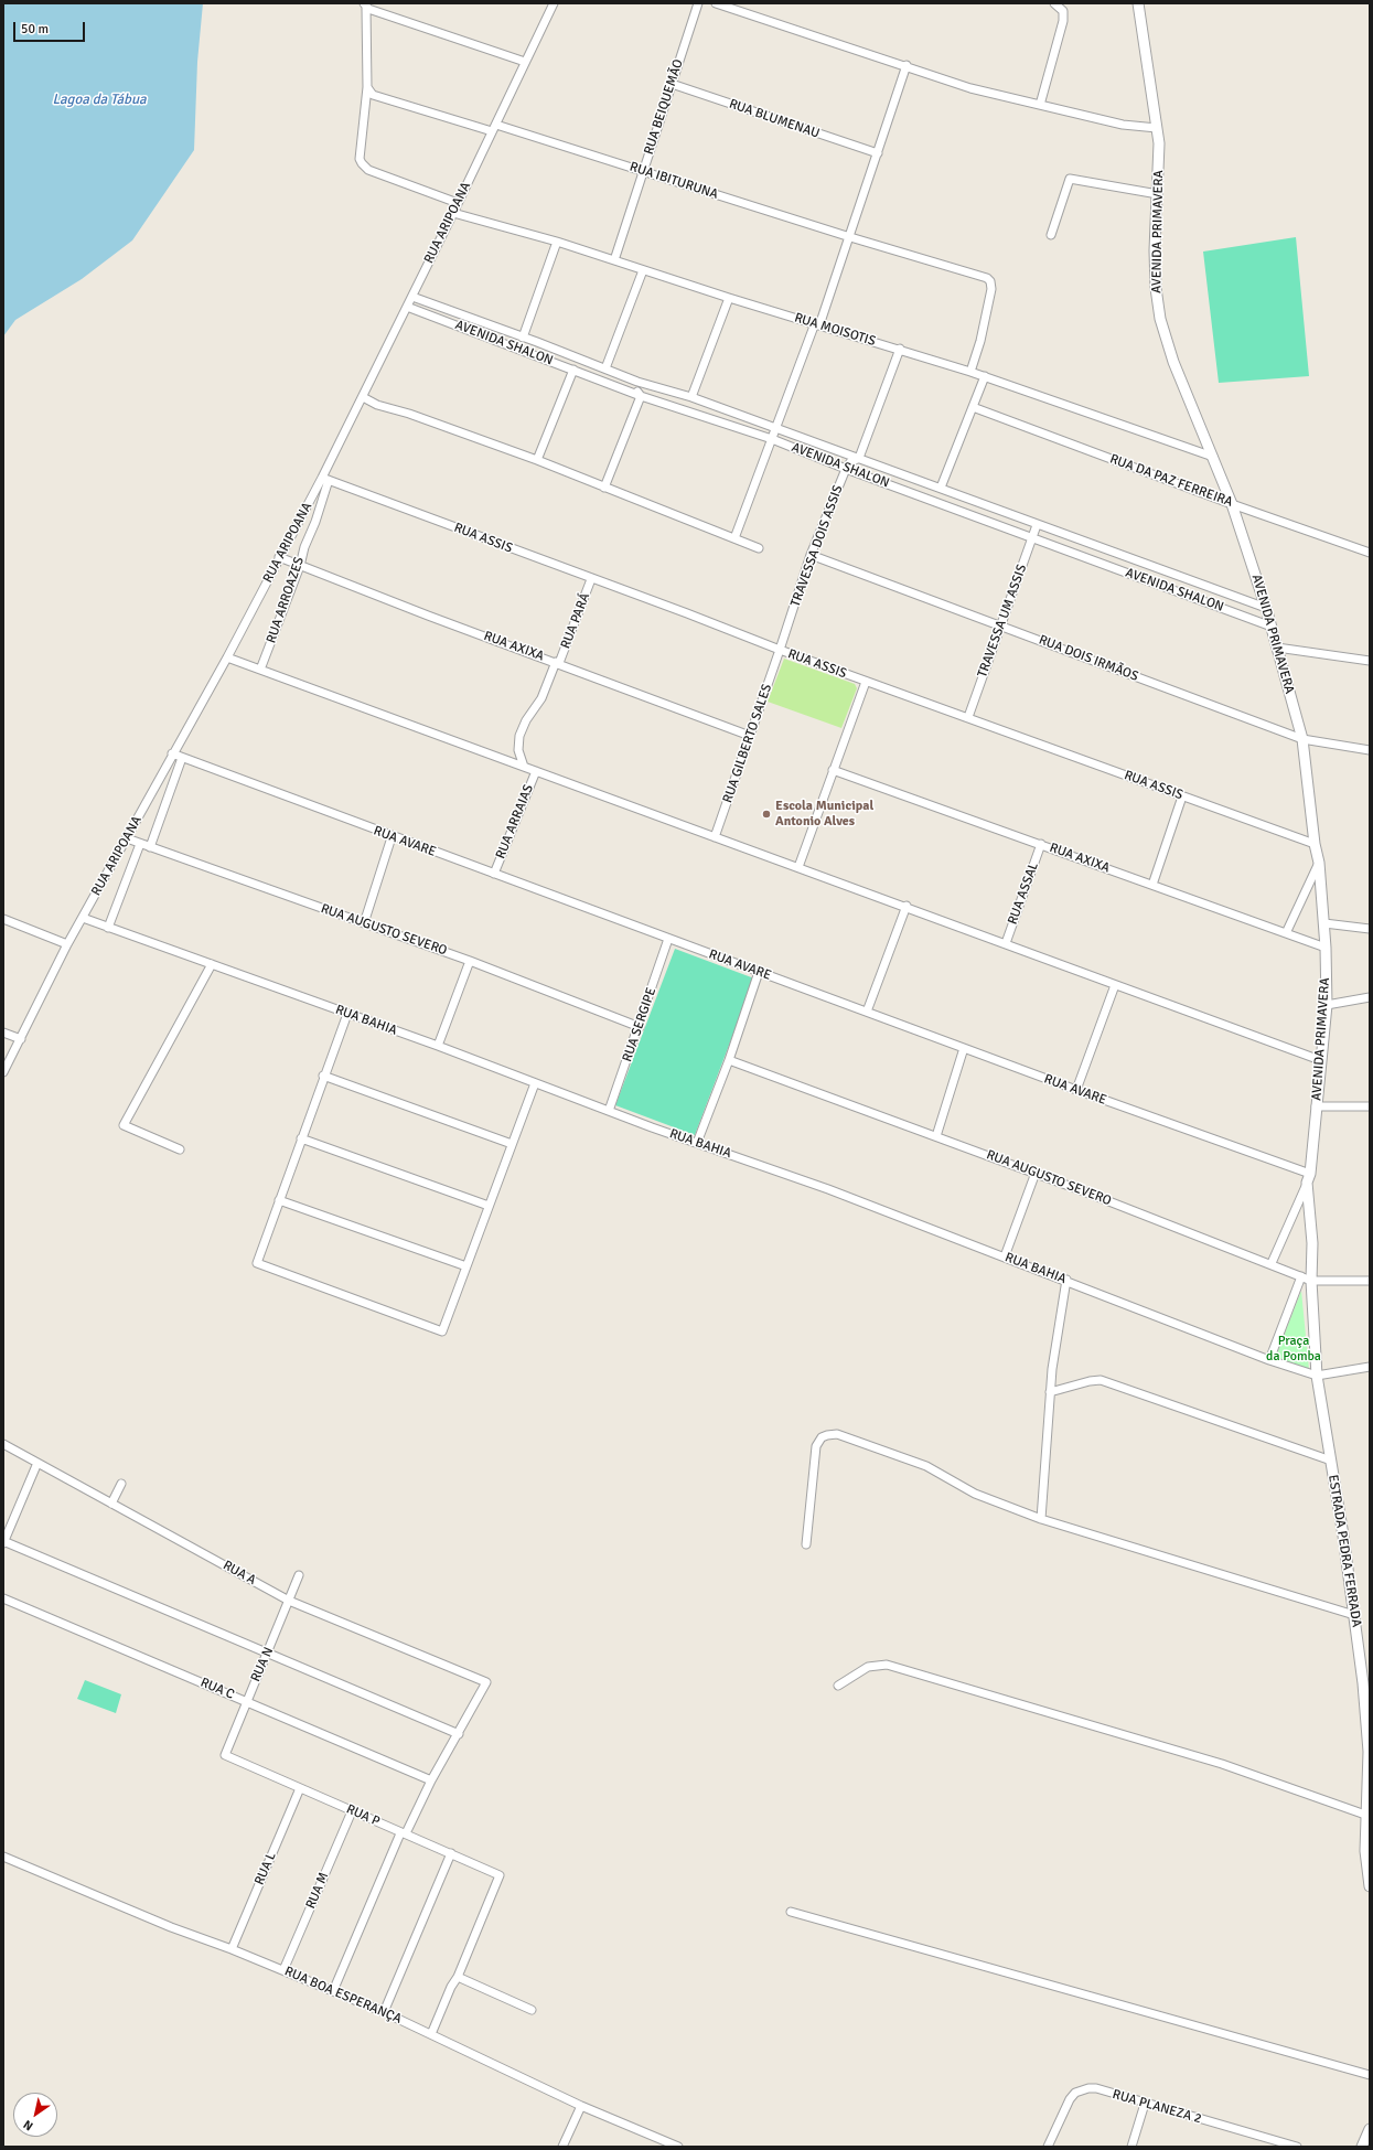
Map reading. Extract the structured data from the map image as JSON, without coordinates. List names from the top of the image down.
{
  "streets": {
    "street": [
      "RUA BEIQUEMÃO",
      "RUA BLUMENAU",
      "RUA IBITURUNA",
      "RUA ARIPOANA",
      "AVENIDA PRIMAVERA",
      "RUA MOISOTIS",
      "AVENIDA SHALON",
      "RUA DA PAZ FERREIRA",
      "RUA ASSIS",
      "TRAVESSA DOIS ASSIS",
      "RUA ARROAZES",
      "RUA PARÁ",
      "TRAVESSA UM ASSIS",
      "RUA AXIXA",
      "RUA DOIS IRMÃOS",
      "RUA GILBERTO SALES",
      "RUA ARRAIAS",
      "RUA AVARE",
      "RUA ASSAL",
      "RUA AUGUSTO SEVERO",
      "RUA BAHIA",
      "RUA SERGIPE",
      "ESTRADA PEDRA FERRADA",
      "RUA A",
      "RUA N",
      "RUA C",
      "RUA P",
      "RUA L",
      "RUA M",
      "RUA BOA ESPERANÇA",
      "RUA PLANEZA 2"
    ]
  },
  "crossings": [
    ["RUA BEIQUEMÃO", "RUA BLUMENAU"],
    ["RUA BEIQUEMÃO", "RUA IBITURUNA"],
    ["RUA BEIQUEMÃO", "RUA MOISOTIS"],
    ["RUA IBITURUNA", "RUA ARIPOANA"],
    ["RUA IBITURUNA", "RUA MOISOTIS"],
    ["RUA ARIPOANA", "RUA MOISOTIS"],
    ["RUA ARIPOANA", "AVENIDA SHALON"],
    ["RUA ARIPOANA", "RUA ASSIS"],
    ["RUA ARIPOANA", "RUA ARROAZES"],
    ["RUA ARIPOANA", "RUA AXIXA"],
    ["RUA ARIPOANA", "RUA AVARE"],
    ["RUA ARIPOANA", "RUA AUGUSTO SEVERO"],
    ["RUA ARIPOANA", "RUA BAHIA"],
    ["AVENIDA PRIMAVERA", "RUA MOISOTIS"],
    ["AVENIDA PRIMAVERA", "AVENIDA SHALON"],
    ["AVENIDA PRIMAVERA", "RUA DA PAZ FERREIRA"],
    ["AVENIDA PRIMAVERA", "RUA ASSIS"],
    ["AVENIDA PRIMAVERA", "RUA AXIXA"],
    ["AVENIDA PRIMAVERA", "RUA DOIS IRMÃOS"],
    ["AVENIDA PRIMAVERA", "RUA AVARE"],
    ["AVENIDA PRIMAVERA", "RUA AUGUSTO SEVERO"],
    ["AVENIDA PRIMAVERA", "ESTRADA PEDRA FERRADA"],
    ["RUA MOISOTIS", "TRAVESSA DOIS ASSIS"],
    ["AVENIDA SHALON", "TRAVESSA DOIS ASSIS"],
    ["AVENIDA SHALON", "TRAVESSA UM ASSIS"],
    ["RUA ASSIS", "TRAVESSA DOIS ASSIS"],
    ["RUA ASSIS", "RUA ARROAZES"],
    ["RUA ASSIS", "RUA PARÁ"],
    ["RUA ASSIS", "TRAVESSA UM ASSIS"],
    ["RUA ASSIS", "RUA GILBERTO SALES"],
    ["TRAVESSA DOIS ASSIS", "RUA DOIS IRMÃOS"],
    ["TRAVESSA DOIS ASSIS", "RUA GILBERTO SALES"],
    ["RUA ARROAZES", "RUA AXIXA"],
    ["RUA PARÁ", "RUA AXIXA"],
    ["TRAVESSA UM ASSIS", "RUA DOIS IRMÃOS"],
    ["RUA AXIXA", "RUA GILBERTO SALES"],
    ["RUA AXIXA", "RUA ASSAL"],
    ["RUA ARRAIAS", "RUA AVARE"],
    ["RUA AVARE", "RUA SERGIPE"],
    ["RUA AUGUSTO SEVERO", "RUA SERGIPE"],
    ["RUA AUGUSTO SEVERO", "ESTRADA PEDRA FERRADA"],
    ["RUA BAHIA", "RUA SERGIPE"],
    ["RUA BAHIA", "ESTRADA PEDRA FERRADA"],
    ["RUA A", "RUA N"],
    ["RUA N", "RUA C"],
    ["RUA N", "RUA P"],
    ["RUA P", "RUA L"],
    ["RUA P", "RUA M"],
    ["RUA L", "RUA BOA ESPERANÇA"],
    ["RUA M", "RUA BOA ESPERANÇA"]
  ],
  "water": ["Lagoa da Tábua"],
  "parks": ["Praça da Pomba"],
  "places": ["Escola Municipal Antonio Alves"],
  "scale_bar": "50 m",
  "north": "bottom left"
}
